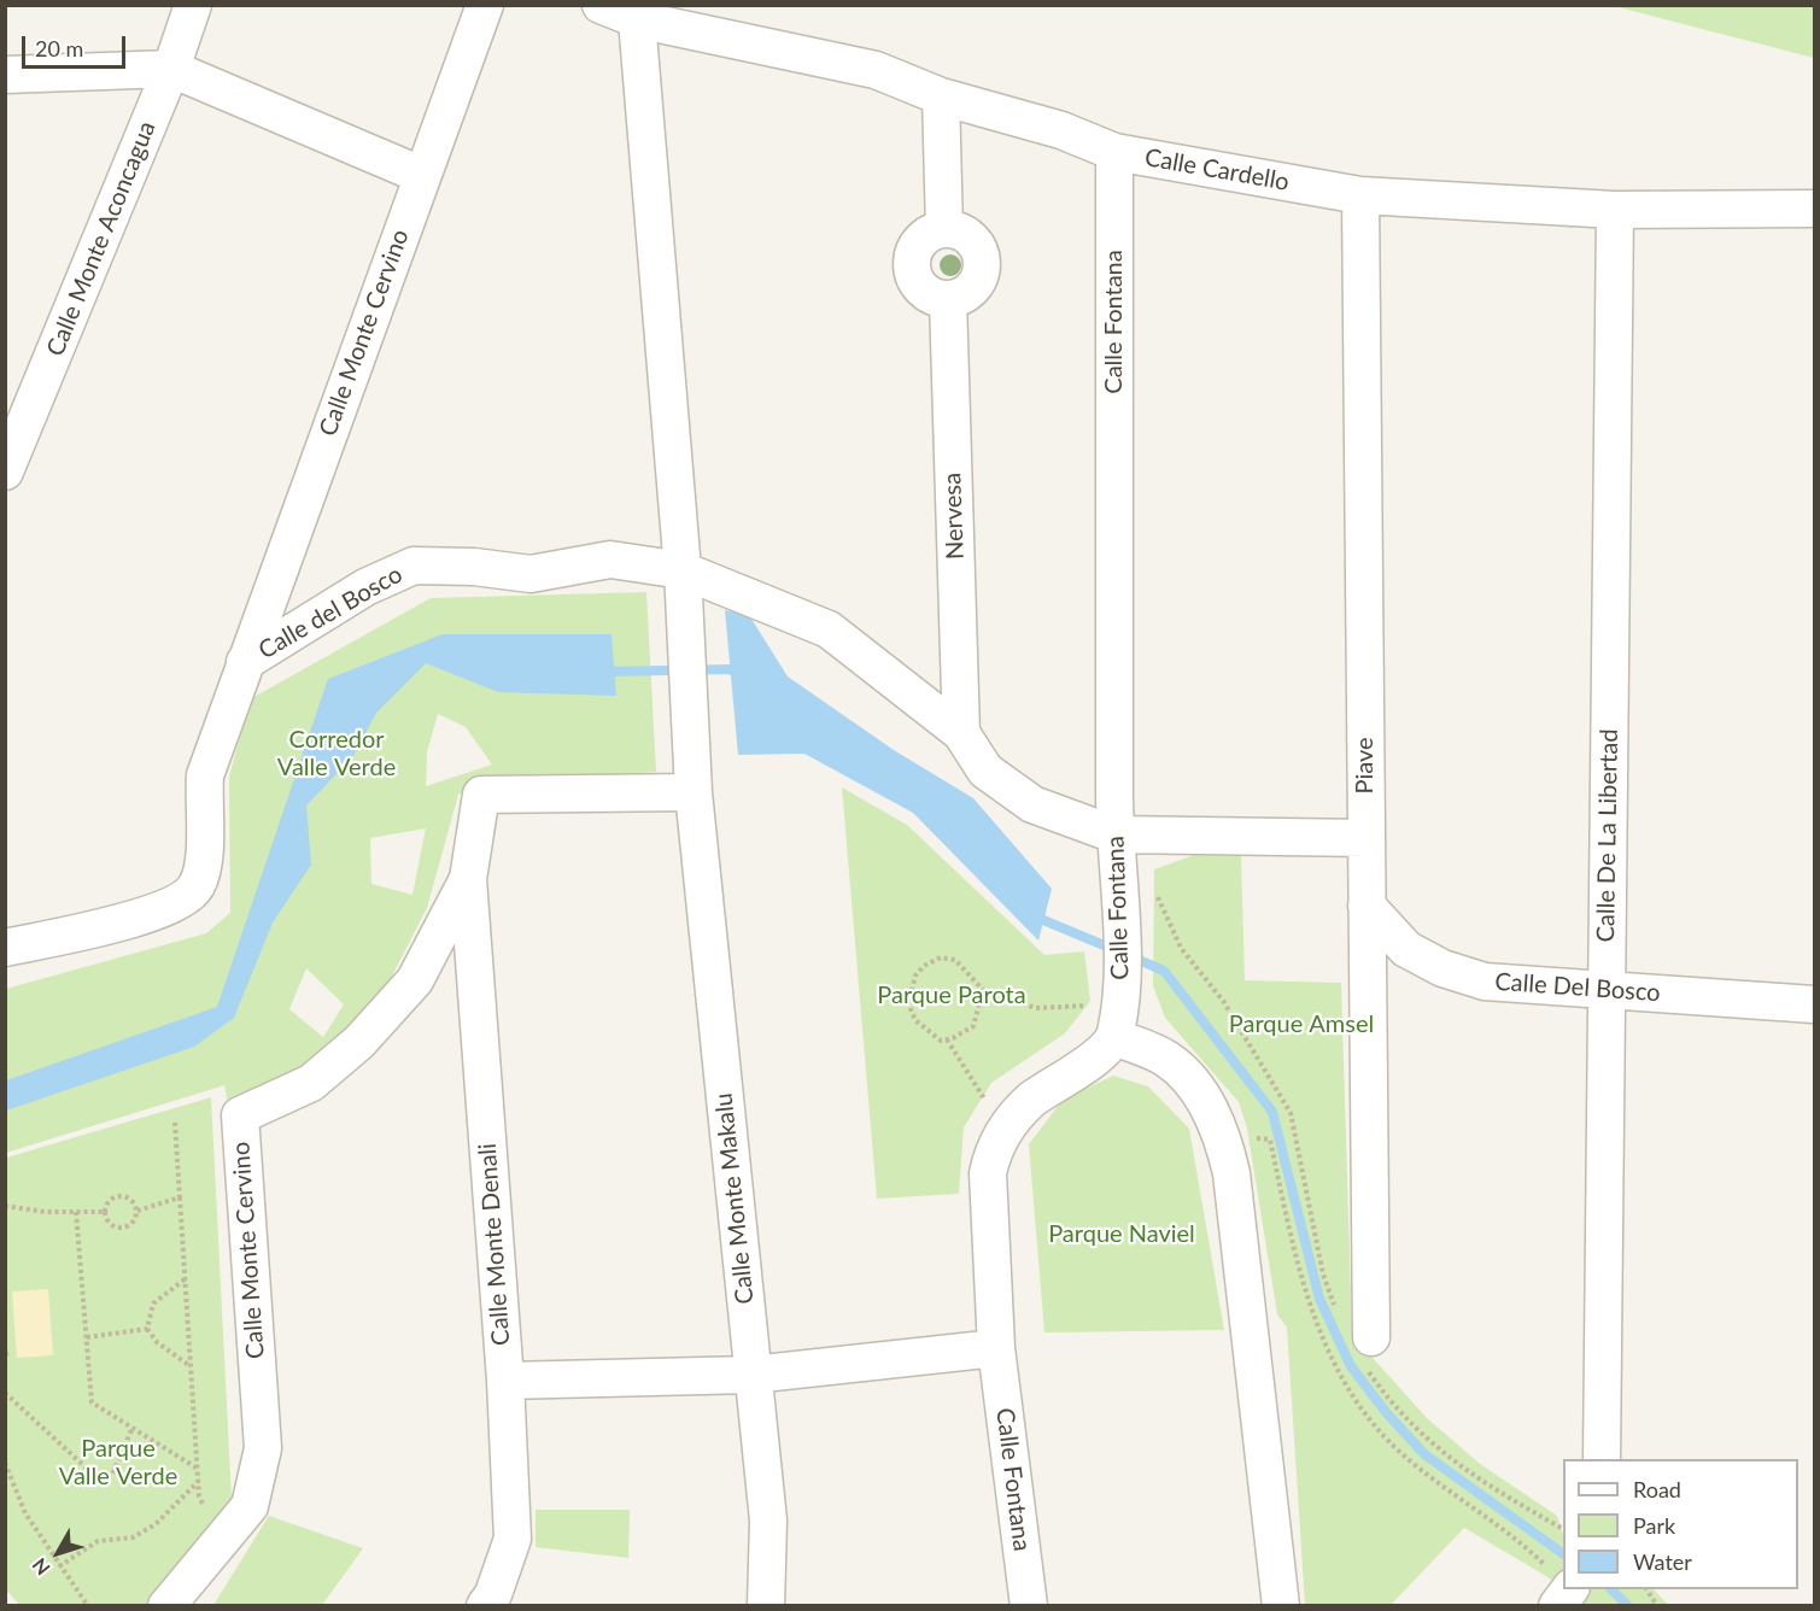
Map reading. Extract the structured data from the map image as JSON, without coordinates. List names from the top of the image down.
{
  "streets": {
    "street": [
      "Calle Cardello",
      "Calle Monte Aconcagua",
      "Calle Fontana",
      "Calle Monte Cervino",
      "Nervesa",
      "Calle del Bosco",
      "Piave",
      "Calle De La Libertad",
      "Calle Del Bosco",
      "Calle Monte Makalu",
      "Calle Monte Denali"
    ]
  },
  "crossings": [
    ["Calle Cardello", "Calle Fontana"],
    ["Calle Cardello", "Piave"],
    ["Calle Cardello", "Calle De La Libertad"],
    ["Calle Cardello", "Calle Monte Makalu"],
    ["Calle Fontana", "Calle del Bosco"],
    ["Calle Monte Cervino", "Calle del Bosco"],
    ["Calle Monte Cervino", "Calle Monte Makalu"],
    ["Calle Monte Cervino", "Calle Monte Denali"],
    ["Nervesa", "Calle del Bosco"],
    ["Calle del Bosco", "Piave"],
    ["Calle del Bosco", "Calle Monte Makalu"],
    ["Piave", "Calle Del Bosco"],
    ["Calle De La Libertad", "Calle Del Bosco"]
  ],
  "parks": [
    "Corredor Valle Verde",
    "Parque Parota",
    "Parque Amsel",
    "Parque Naviel",
    "Parque Valle Verde"
  ],
  "legend": ["Road", "Park", "Water"],
  "scale_bar": "20 m",
  "north": "bottom left"
}
